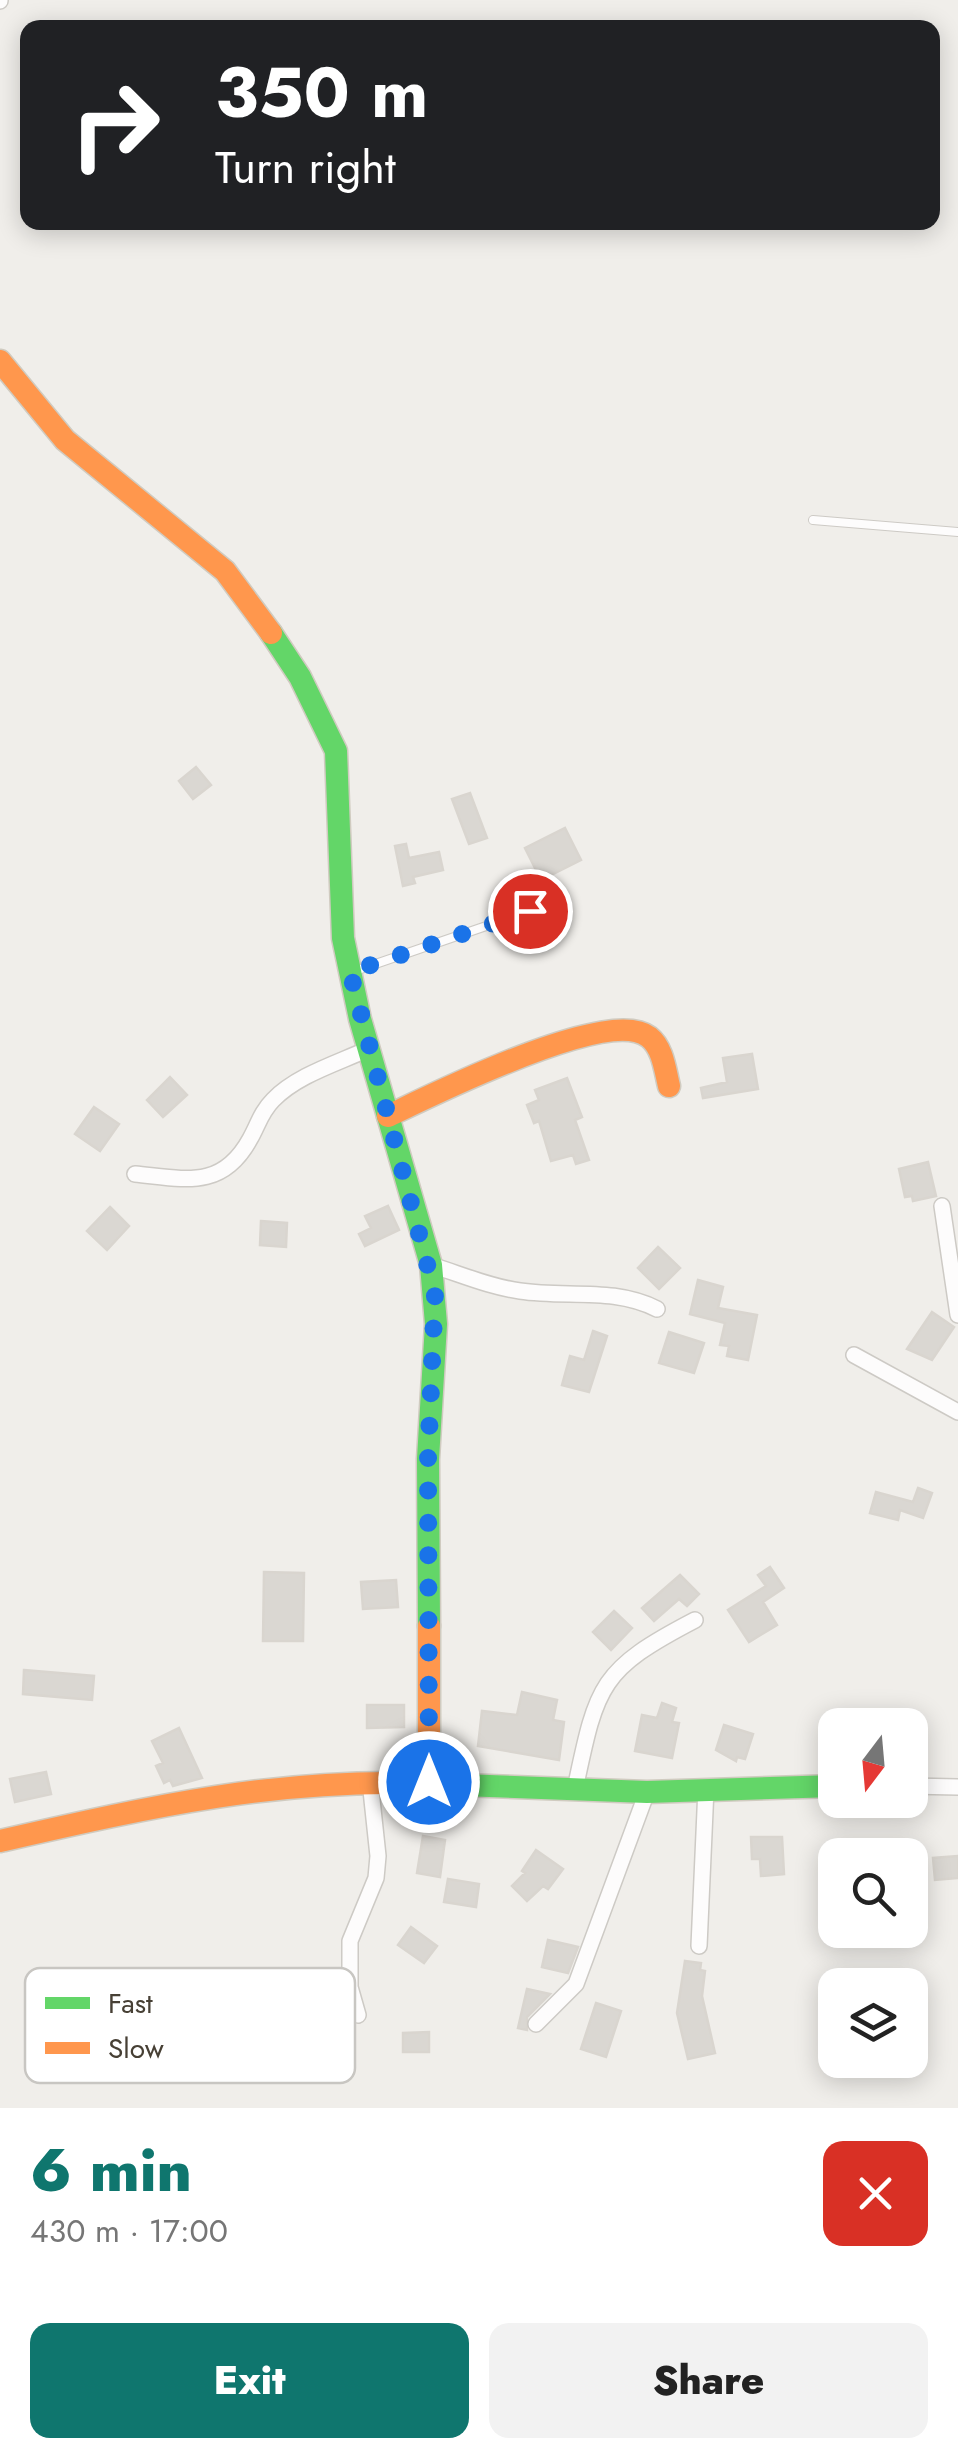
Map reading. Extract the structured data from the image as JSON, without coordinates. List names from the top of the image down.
{
  "legend": ["Fast", "Slow"],
  "north": "bottom",
  "page": {
    "turn": ["350 m", "Turn right"],
    "heading": ["6 min", "430 m · 17:00"],
    "buttons": ["Exit", "Share"]
  }
}
